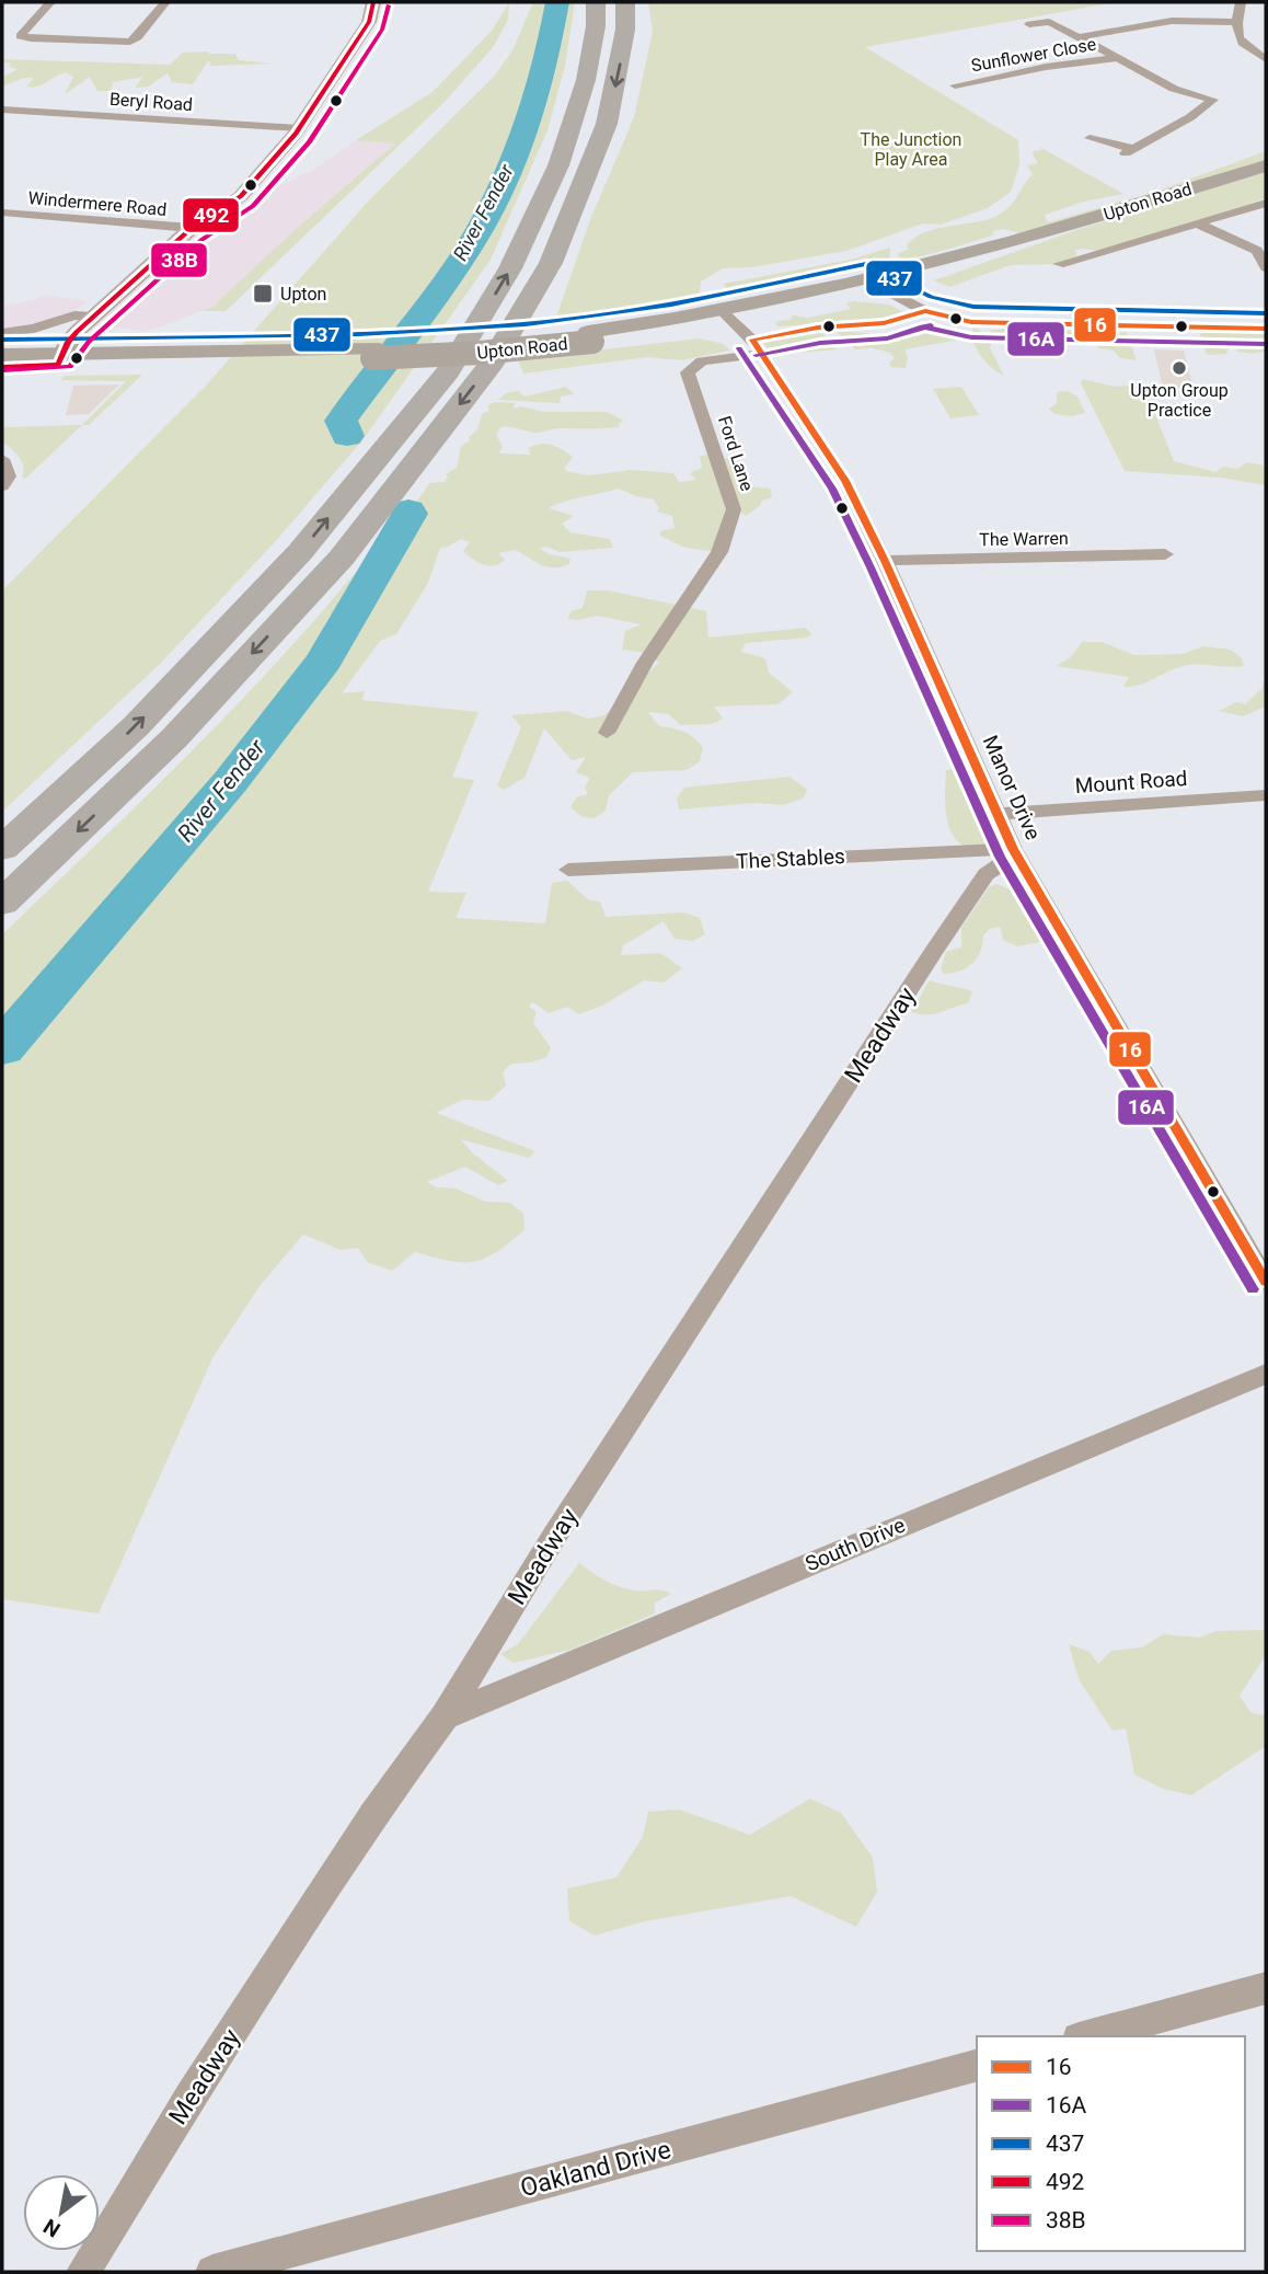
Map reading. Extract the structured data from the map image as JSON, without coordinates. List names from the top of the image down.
{
  "streets": {
    "main road": ["Upton Road"],
    "street": [
      "Sunflower Close",
      "Beryl Road",
      "Windermere Road",
      "Ford Lane",
      "The Warren",
      "Mount Road",
      "Manor Drive",
      "The Stables",
      "Meadway",
      "South Drive",
      "Oakland Drive"
    ]
  },
  "crossings": [
    ["Upton Road", "Manor Drive"],
    ["Ford Lane", "Manor Drive"],
    ["The Warren", "Manor Drive"],
    ["Mount Road", "Manor Drive"],
    ["Manor Drive", "The Stables"],
    ["Manor Drive", "Meadway"],
    ["The Stables", "Meadway"],
    ["Meadway", "South Drive"]
  ],
  "water": ["River Fender"],
  "parks": ["The Junction Play Area"],
  "places": {
    "transit": ["Upton"],
    "other": ["Upton Group Practice"]
  },
  "lines": [
    "transit line 492",
    "transit line 38B",
    "transit line 437",
    "transit line 16",
    "transit line 16A"
  ],
  "legend": [
    "16",
    "16A",
    "437",
    "492",
    "38B"
  ],
  "north": "bottom left"
}
